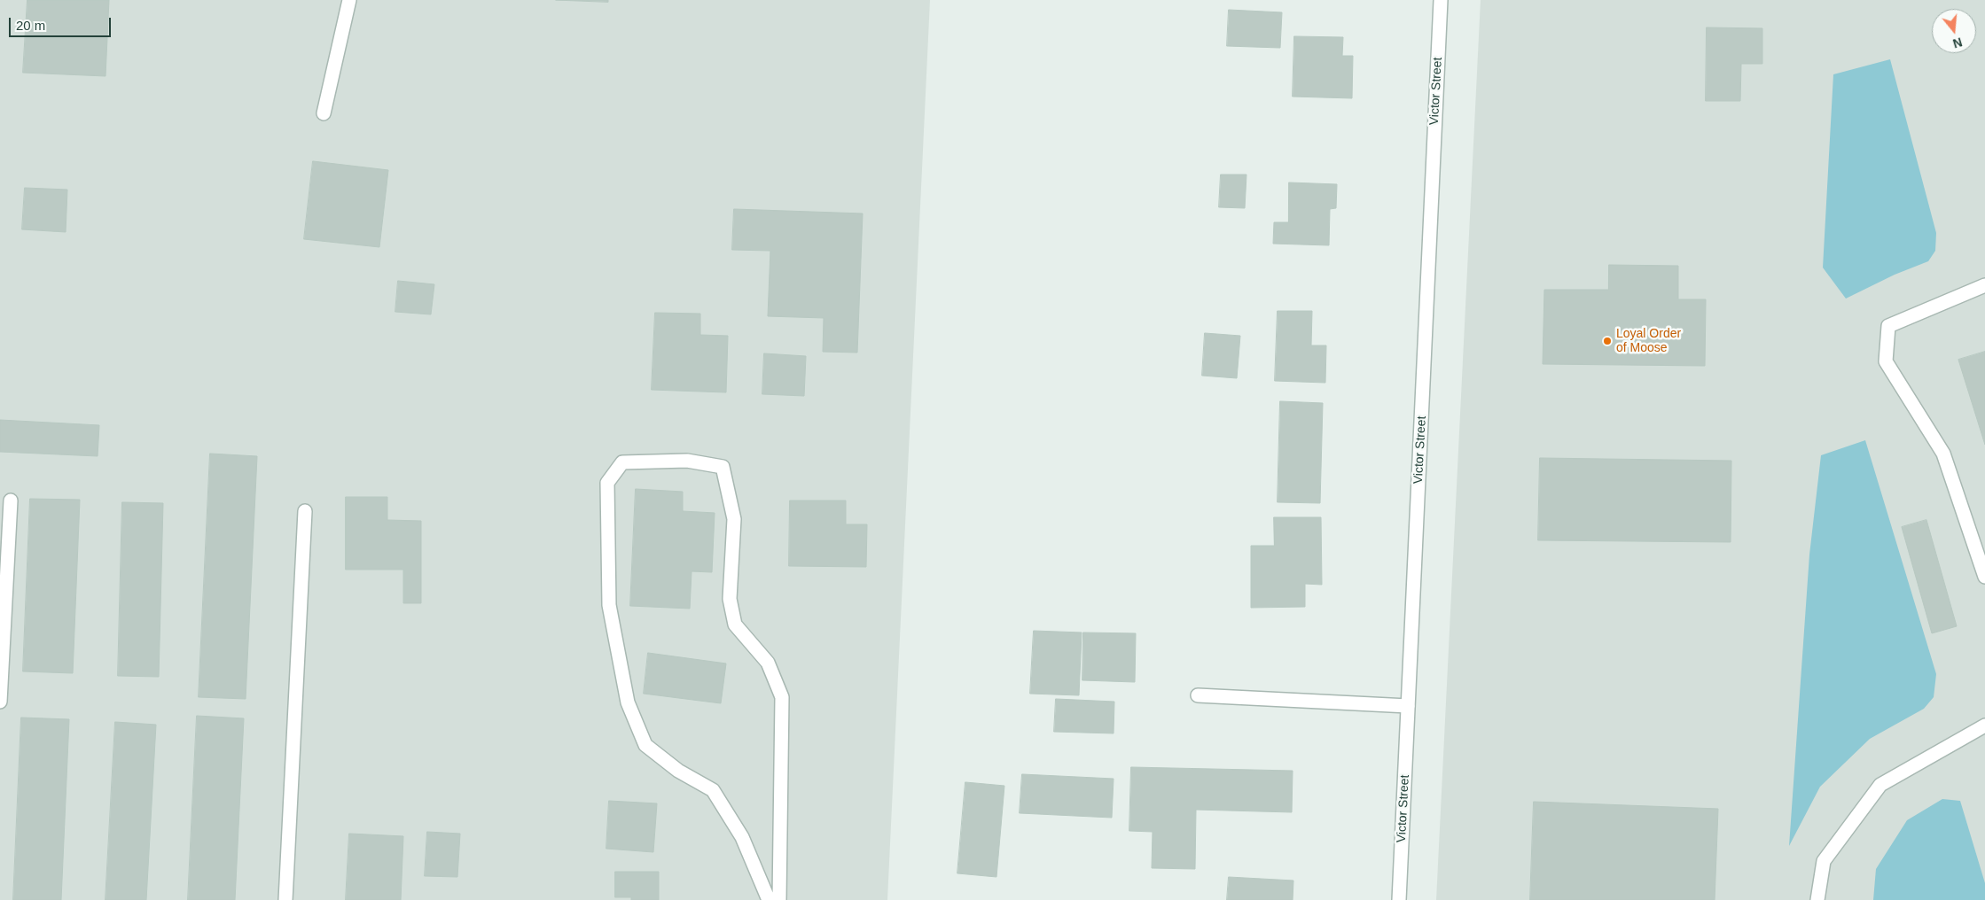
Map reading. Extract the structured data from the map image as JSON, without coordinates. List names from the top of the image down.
{
  "streets": {
    "street": ["Victor Street"]
  },
  "places": ["Loyal Order of Moose"],
  "scale_bar": "20 m",
  "north": "bottom"
}
